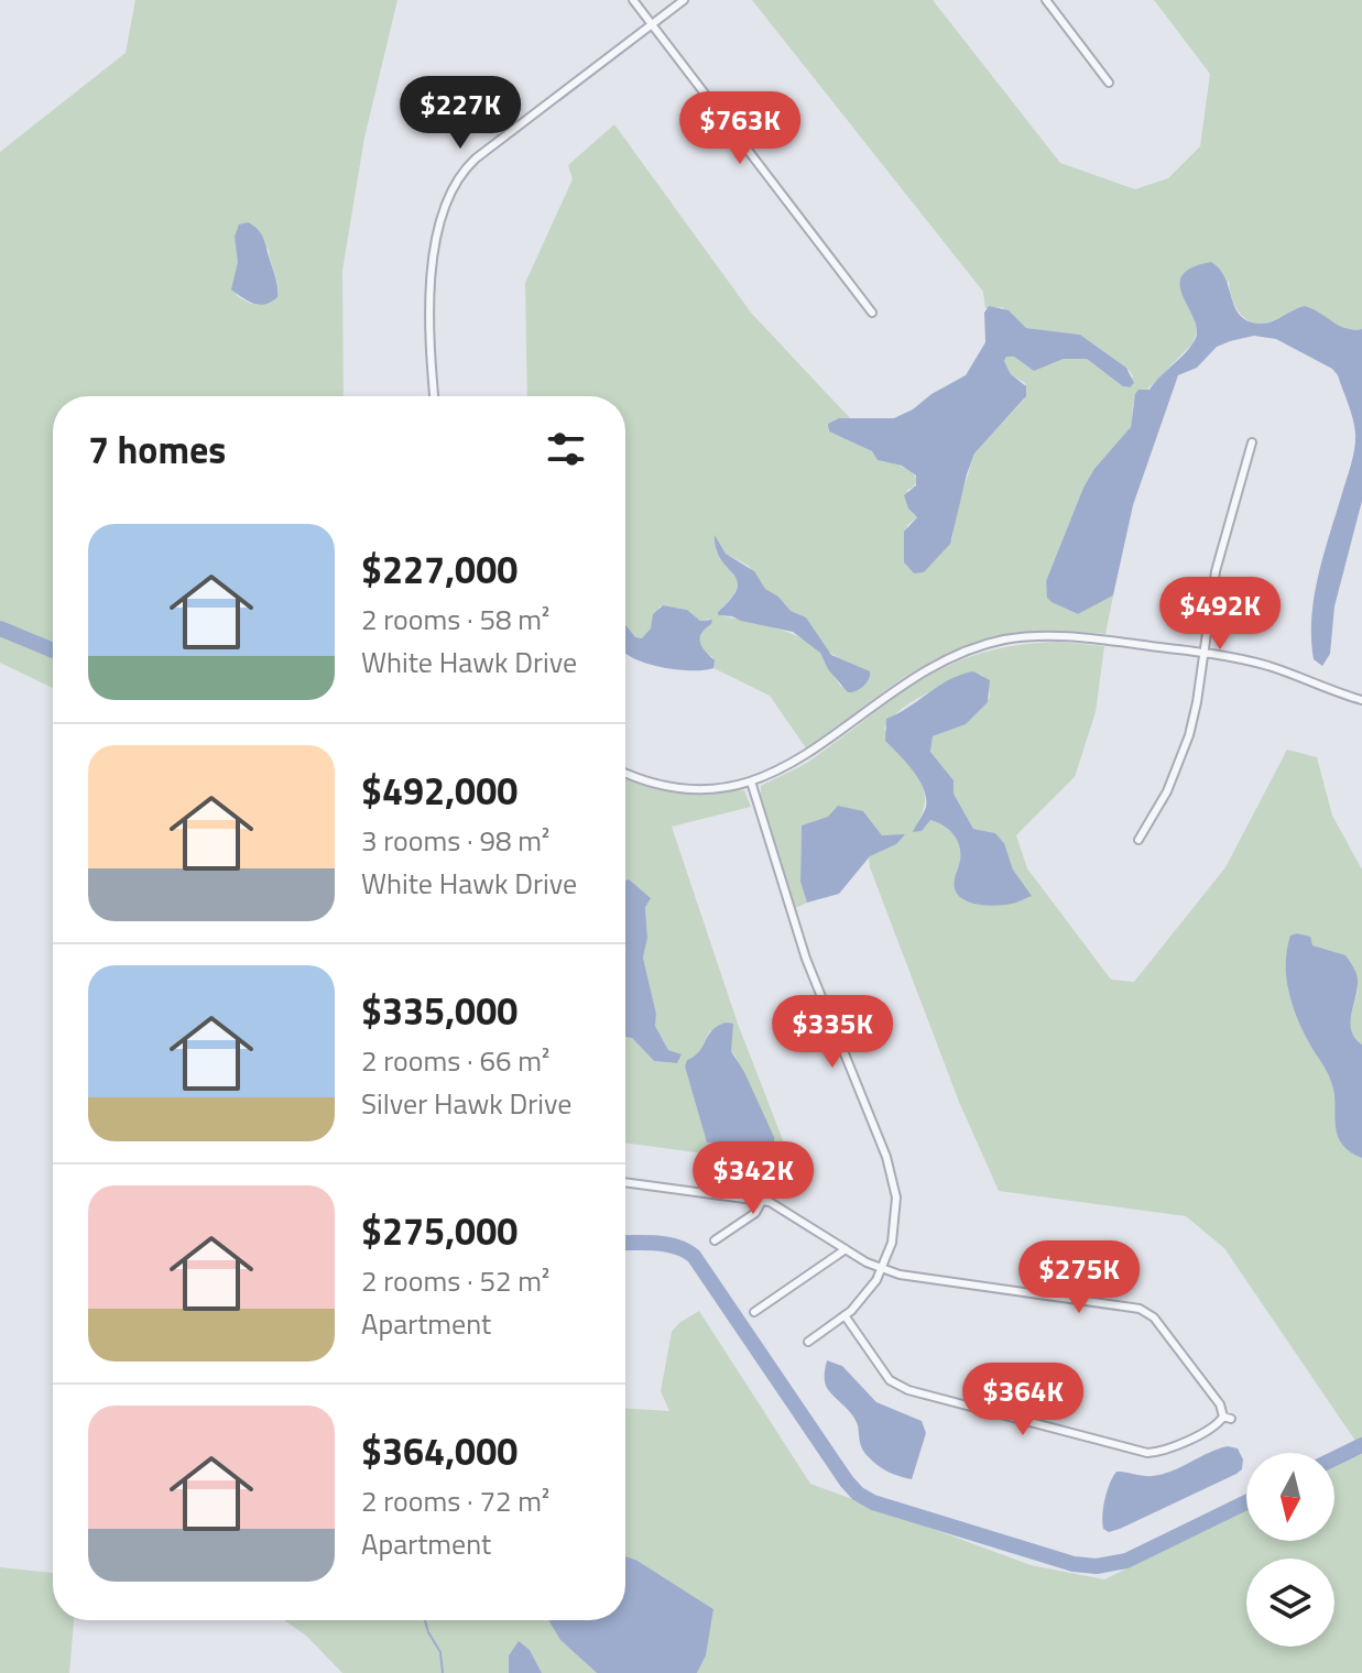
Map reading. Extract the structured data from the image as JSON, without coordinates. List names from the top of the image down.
{
  "north": "bottom",
  "page": {
    "price": [
      "$227K",
      "$763K",
      "$492K",
      "$335K",
      "$342K",
      "$275K",
      "$364K"
    ],
    "heading": "7 homes",
    "list": [
      {
        "name": "$227,000",
        "note": "2 rooms · 58 m² · White Hawk Drive"
      },
      {
        "name": "$492,000",
        "note": "3 rooms · 98 m² · White Hawk Drive"
      },
      {
        "name": "$335,000",
        "note": "2 rooms · 66 m² · Silver Hawk Drive"
      },
      {
        "name": "$275,000",
        "note": "2 rooms · 52 m² · Apartment"
      },
      {
        "name": "$364,000",
        "note": "2 rooms · 72 m² · Apartment"
      }
    ]
  }
}
